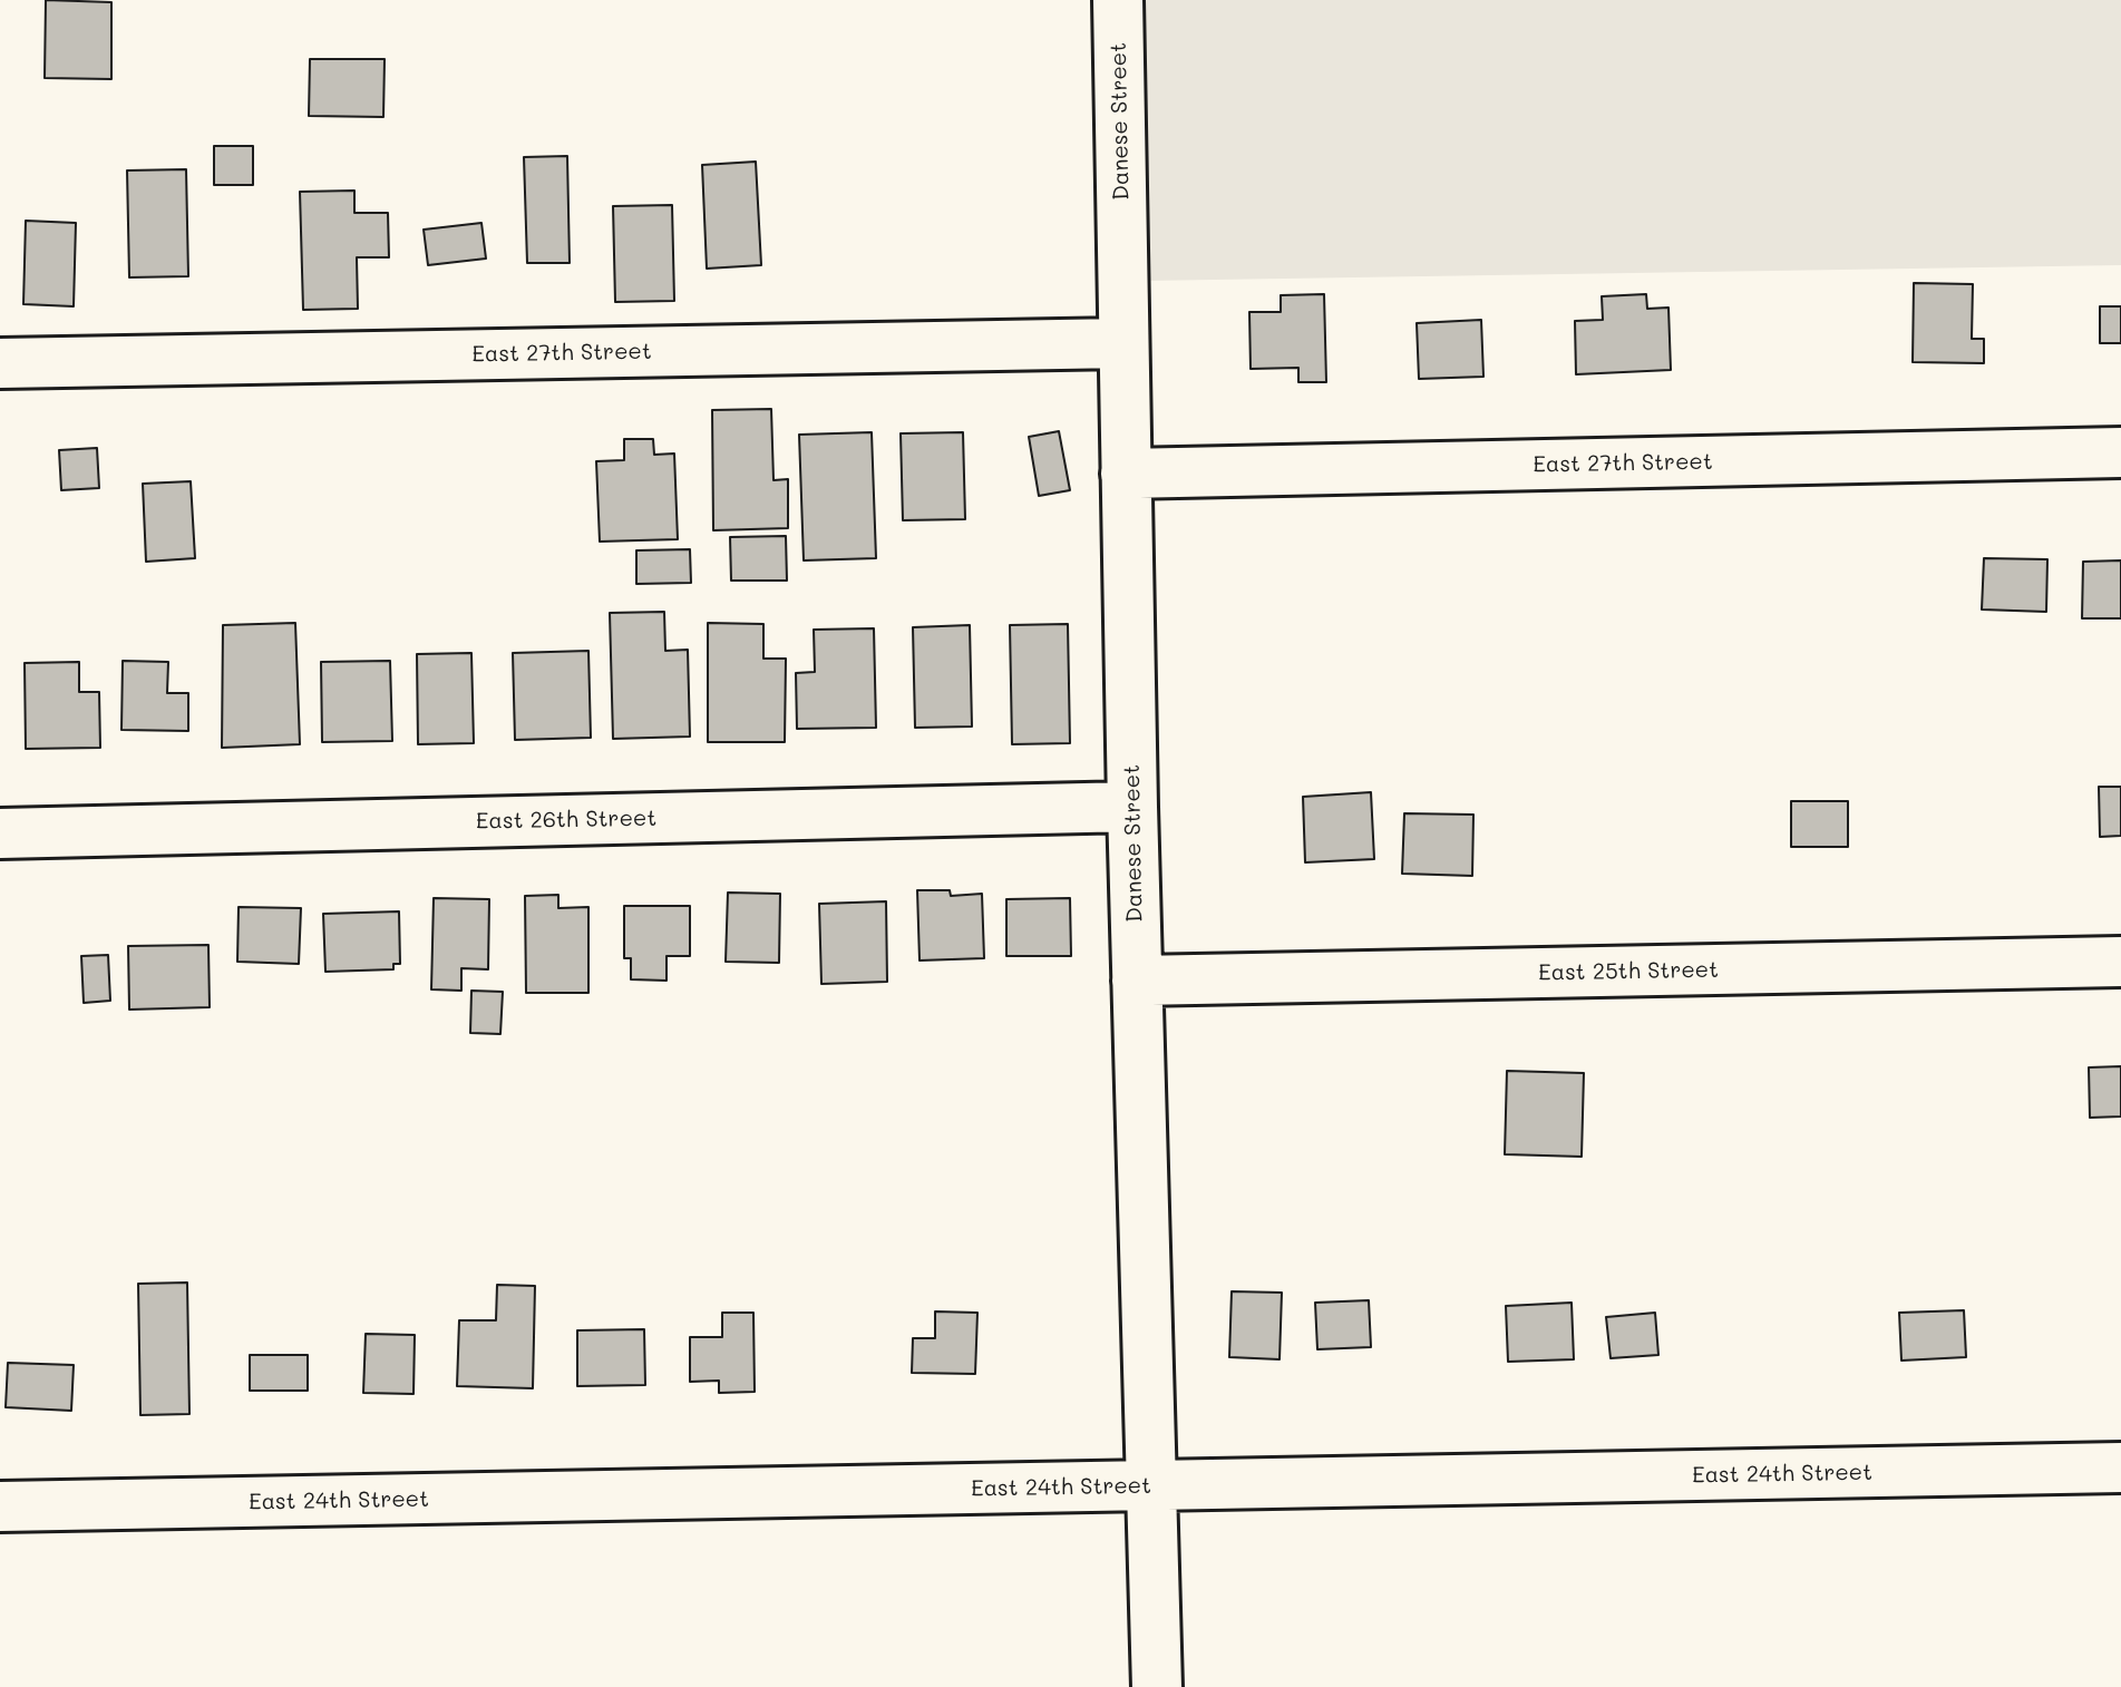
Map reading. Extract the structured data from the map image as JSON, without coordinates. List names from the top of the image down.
{
  "streets": {
    "street": [
      "Danese Street",
      "East 27th Street",
      "East 26th Street",
      "East 25th Street",
      "East 24th Street"
    ]
  },
  "crossings": [
    ["Danese Street", "East 27th Street"],
    ["Danese Street", "East 26th Street"],
    ["Danese Street", "East 25th Street"],
    ["Danese Street", "East 24th Street"]
  ]
}
